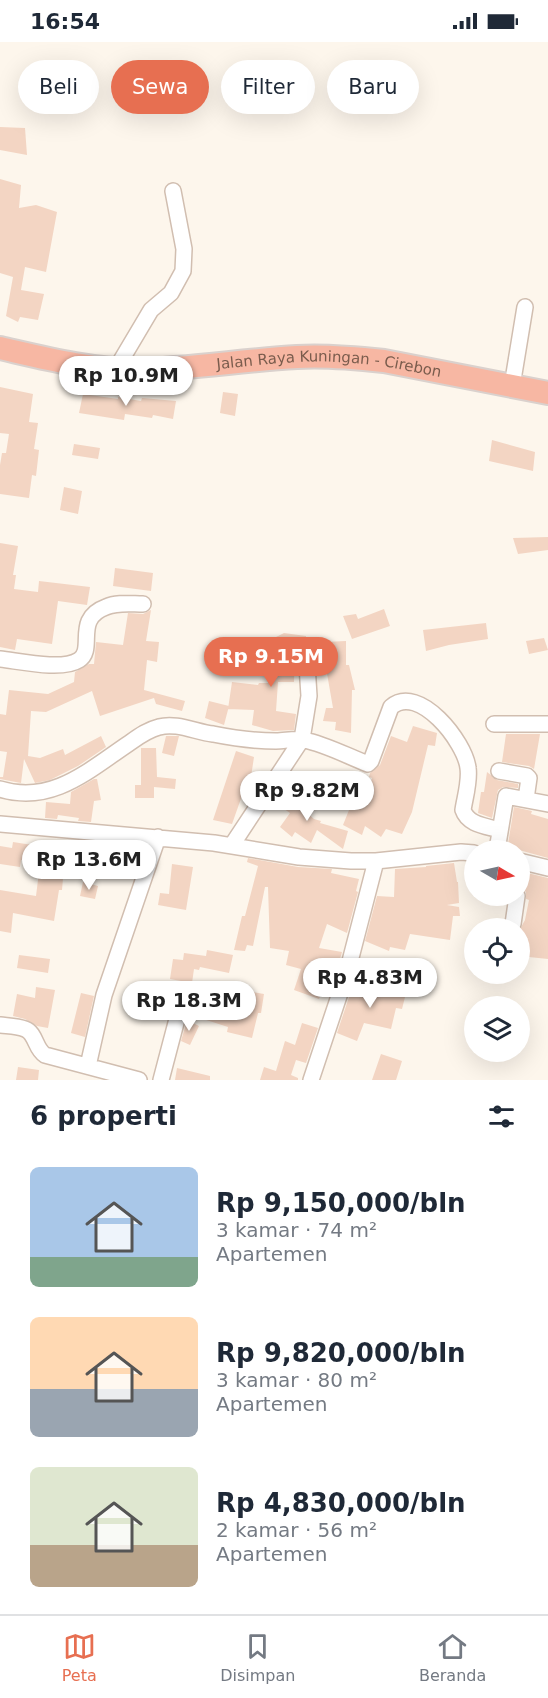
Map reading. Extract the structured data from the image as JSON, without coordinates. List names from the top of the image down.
{
  "streets": {
    "highway": ["Jalan Raya Kuningan - Cirebon"]
  },
  "north": "right",
  "page": {
    "status": "16:54",
    "chip": [
      "Beli",
      "Sewa",
      "Filter",
      "Baru"
    ],
    "price": [
      "Rp 10.9M",
      "Rp 9.15M",
      "Rp 9.82M",
      "Rp 13.6M",
      "Rp 4.83M",
      "Rp 18.3M"
    ],
    "heading": "6 properti",
    "list": [
      {
        "name": "Rp 9,150,000/bln",
        "note": "3 kamar · 74 m² · Apartemen"
      },
      {
        "name": "Rp 9,820,000/bln",
        "note": "3 kamar · 80 m² · Apartemen"
      },
      {
        "name": "Rp 4,830,000/bln",
        "note": "2 kamar · 56 m² · Apartemen"
      }
    ],
    "tabs": ["Peta", "Disimpan", "Beranda"]
  }
}
